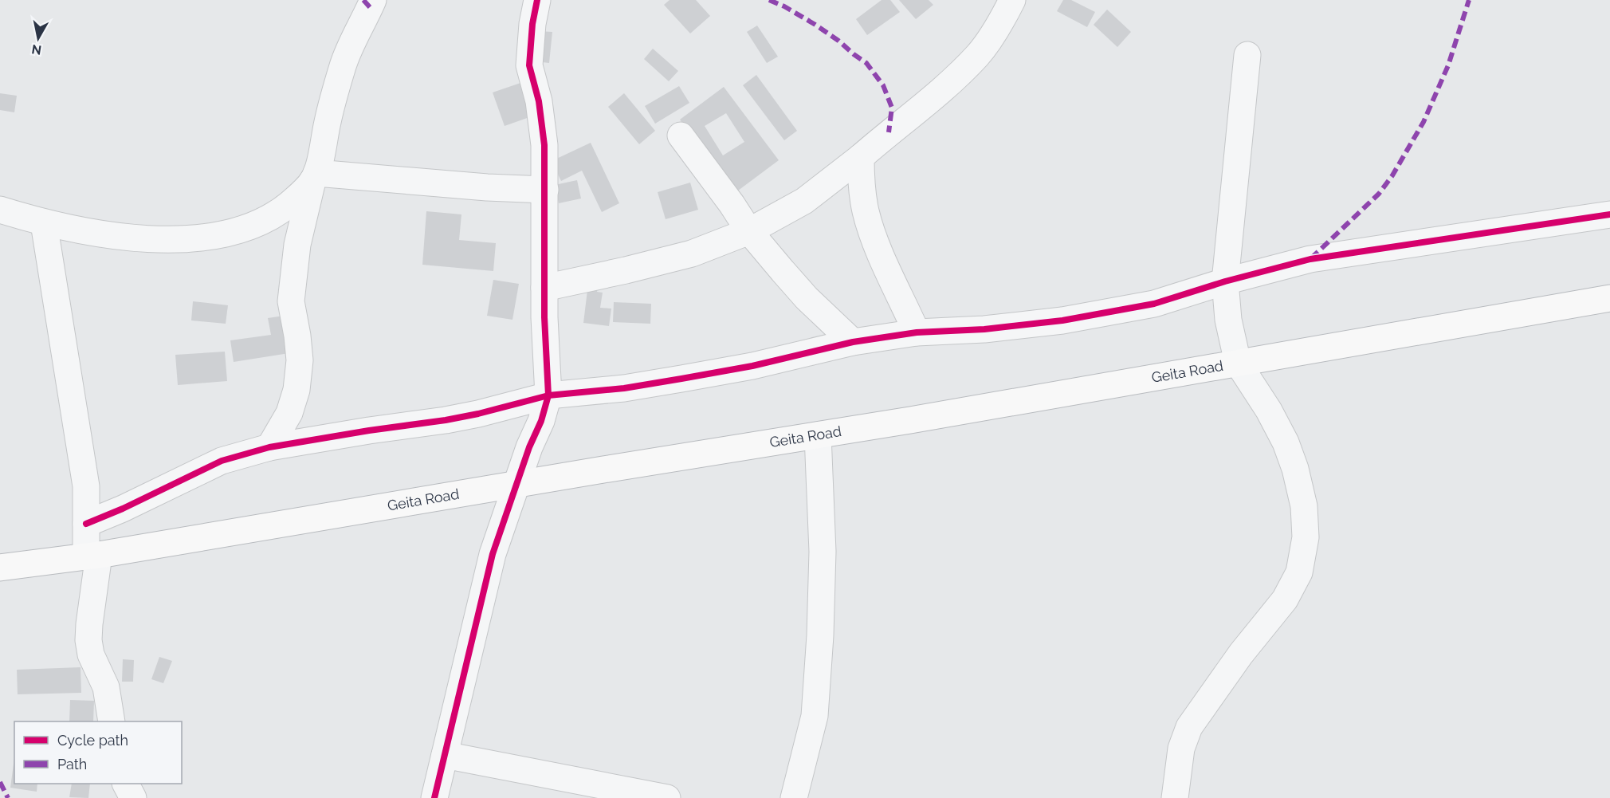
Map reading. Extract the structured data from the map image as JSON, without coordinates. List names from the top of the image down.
{
  "streets": {
    "highway": ["Geita Road"]
  },
  "legend": ["Cycle path", "Path"],
  "north": "bottom"
}
